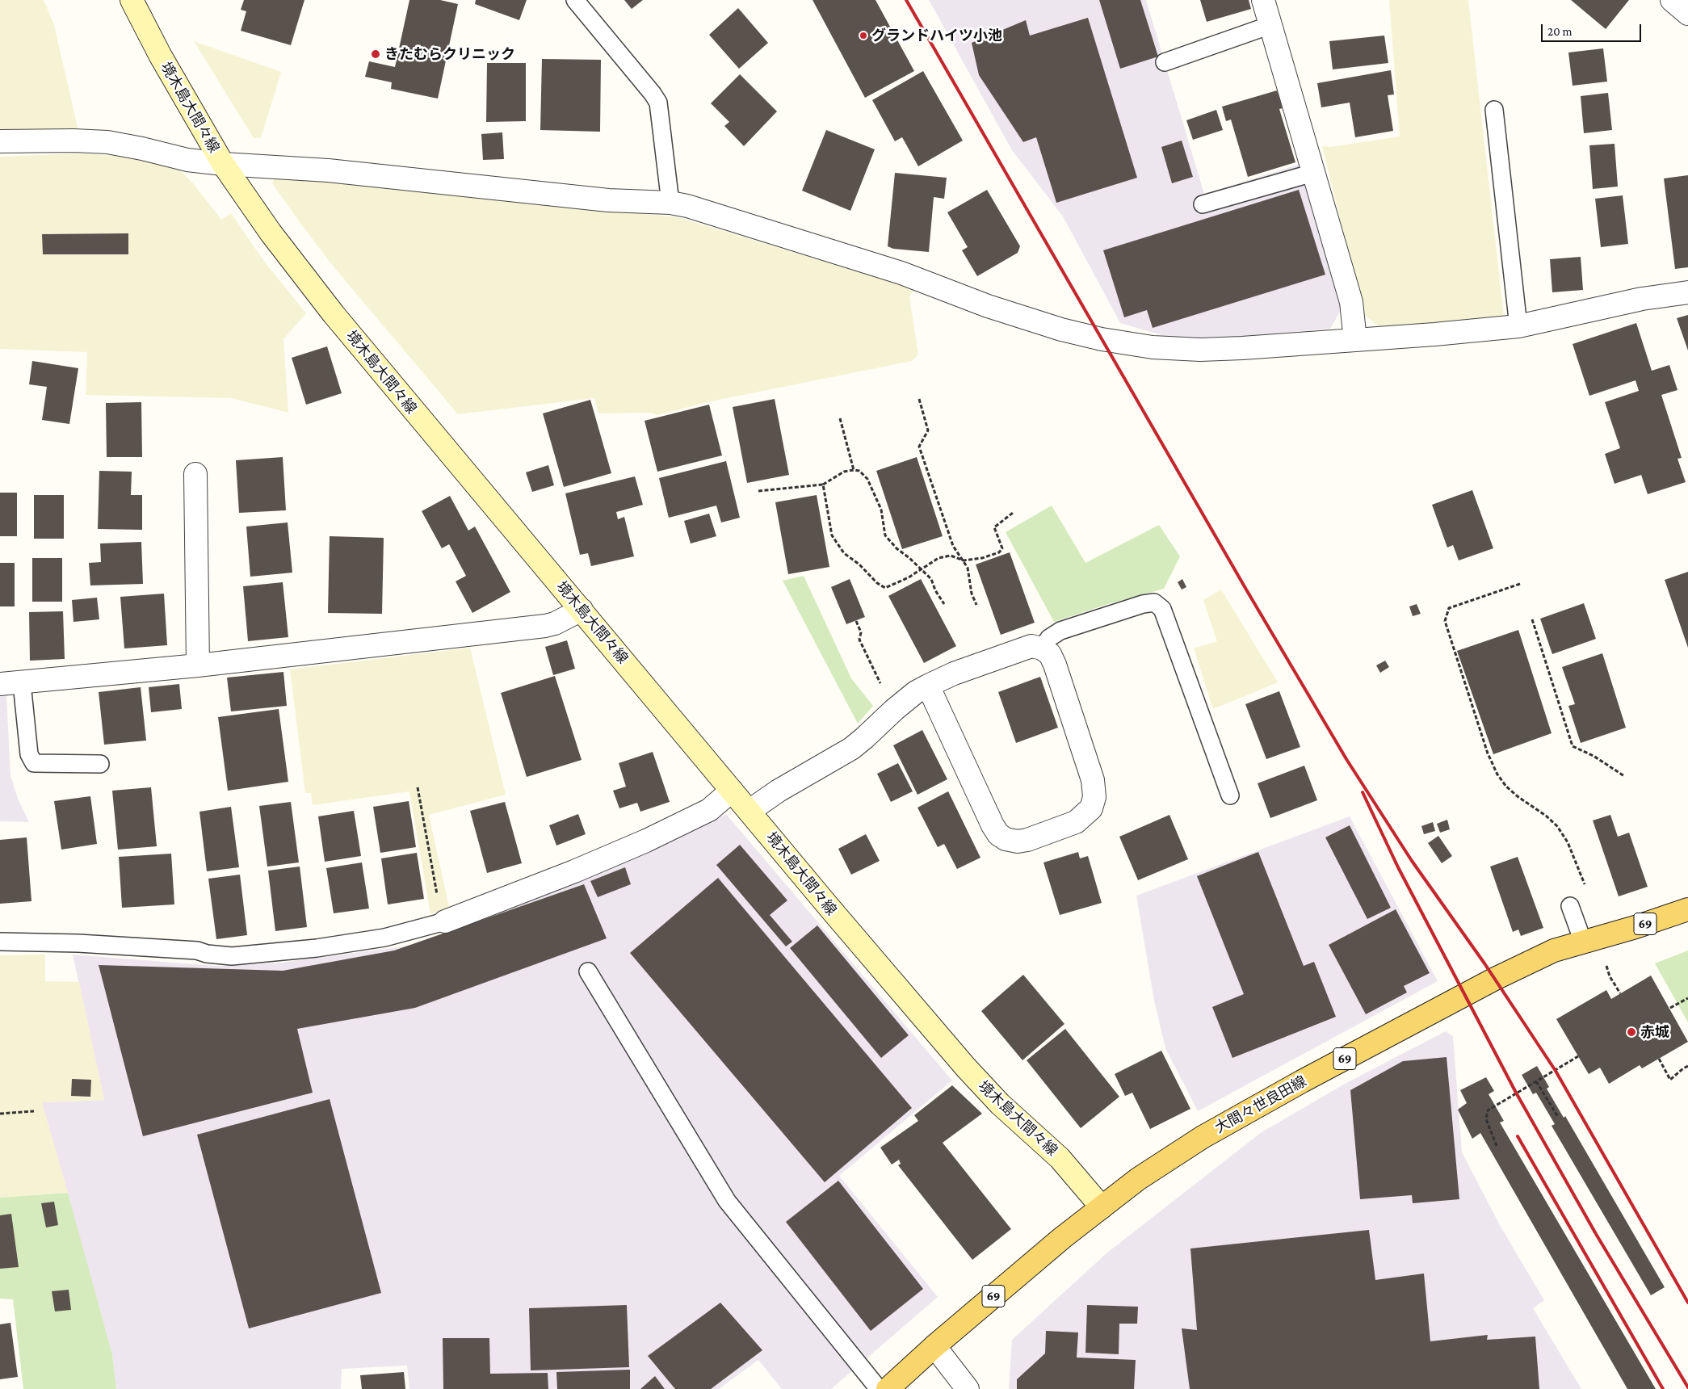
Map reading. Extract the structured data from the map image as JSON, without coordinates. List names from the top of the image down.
{
  "streets": {
    "main road": ["境木島大間々線", "69", "大間々世良田線"]
  },
  "crossings": [
    ["境木島大間々線", "大間々世良田線"]
  ],
  "places": ["グランドハイツ小池", "きたむらクリニック", "赤城"],
  "scale_bar": "20 m"
}
